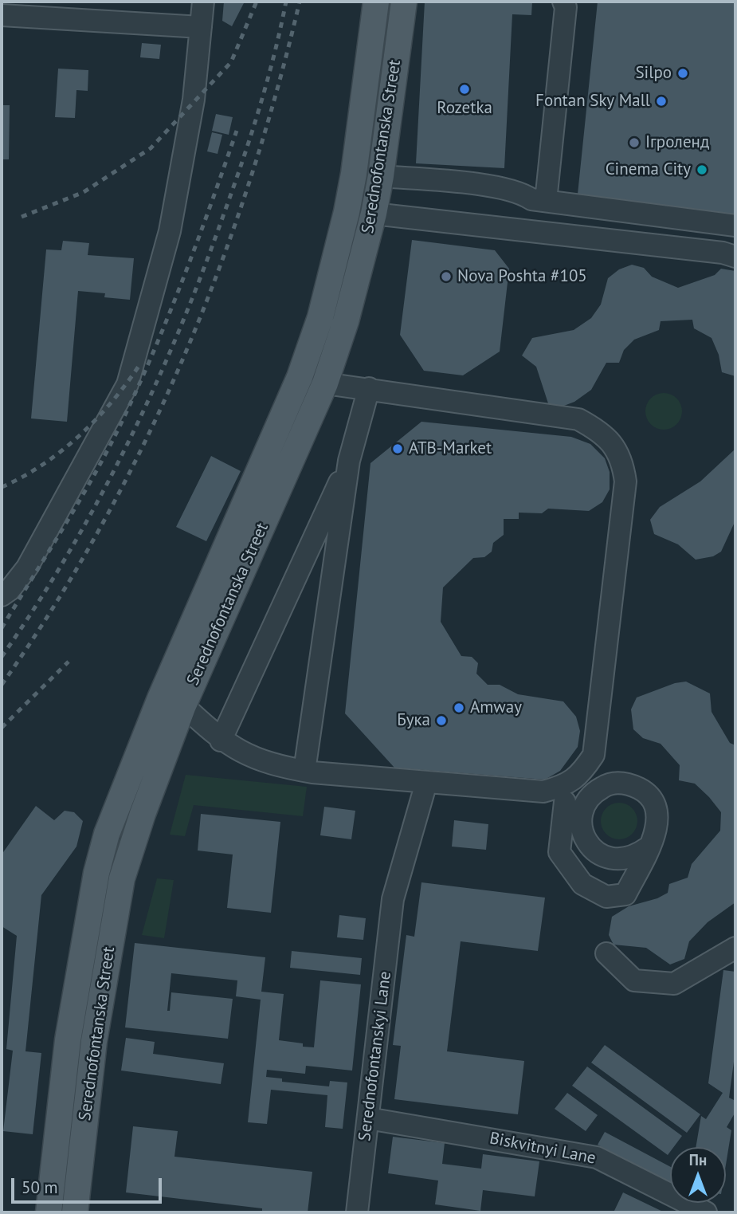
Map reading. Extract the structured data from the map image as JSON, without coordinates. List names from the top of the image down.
{
  "streets": {
    "main road": ["Serednofontanska Street"],
    "street": ["Serednofontanskyi Lane", "Biskvitnyi Lane"]
  },
  "crossings": [
    ["Serednofontanskyi Lane", "Biskvitnyi Lane"]
  ],
  "places": [
    "Silpo",
    "Rozetka",
    "Fontan Sky Mall",
    "Ігроленд",
    "Cinema City",
    "Nova Poshta #105",
    "ATB-Market",
    "Amway",
    "Бука"
  ],
  "scale_bar": "50 m",
  "north": "top"
}
